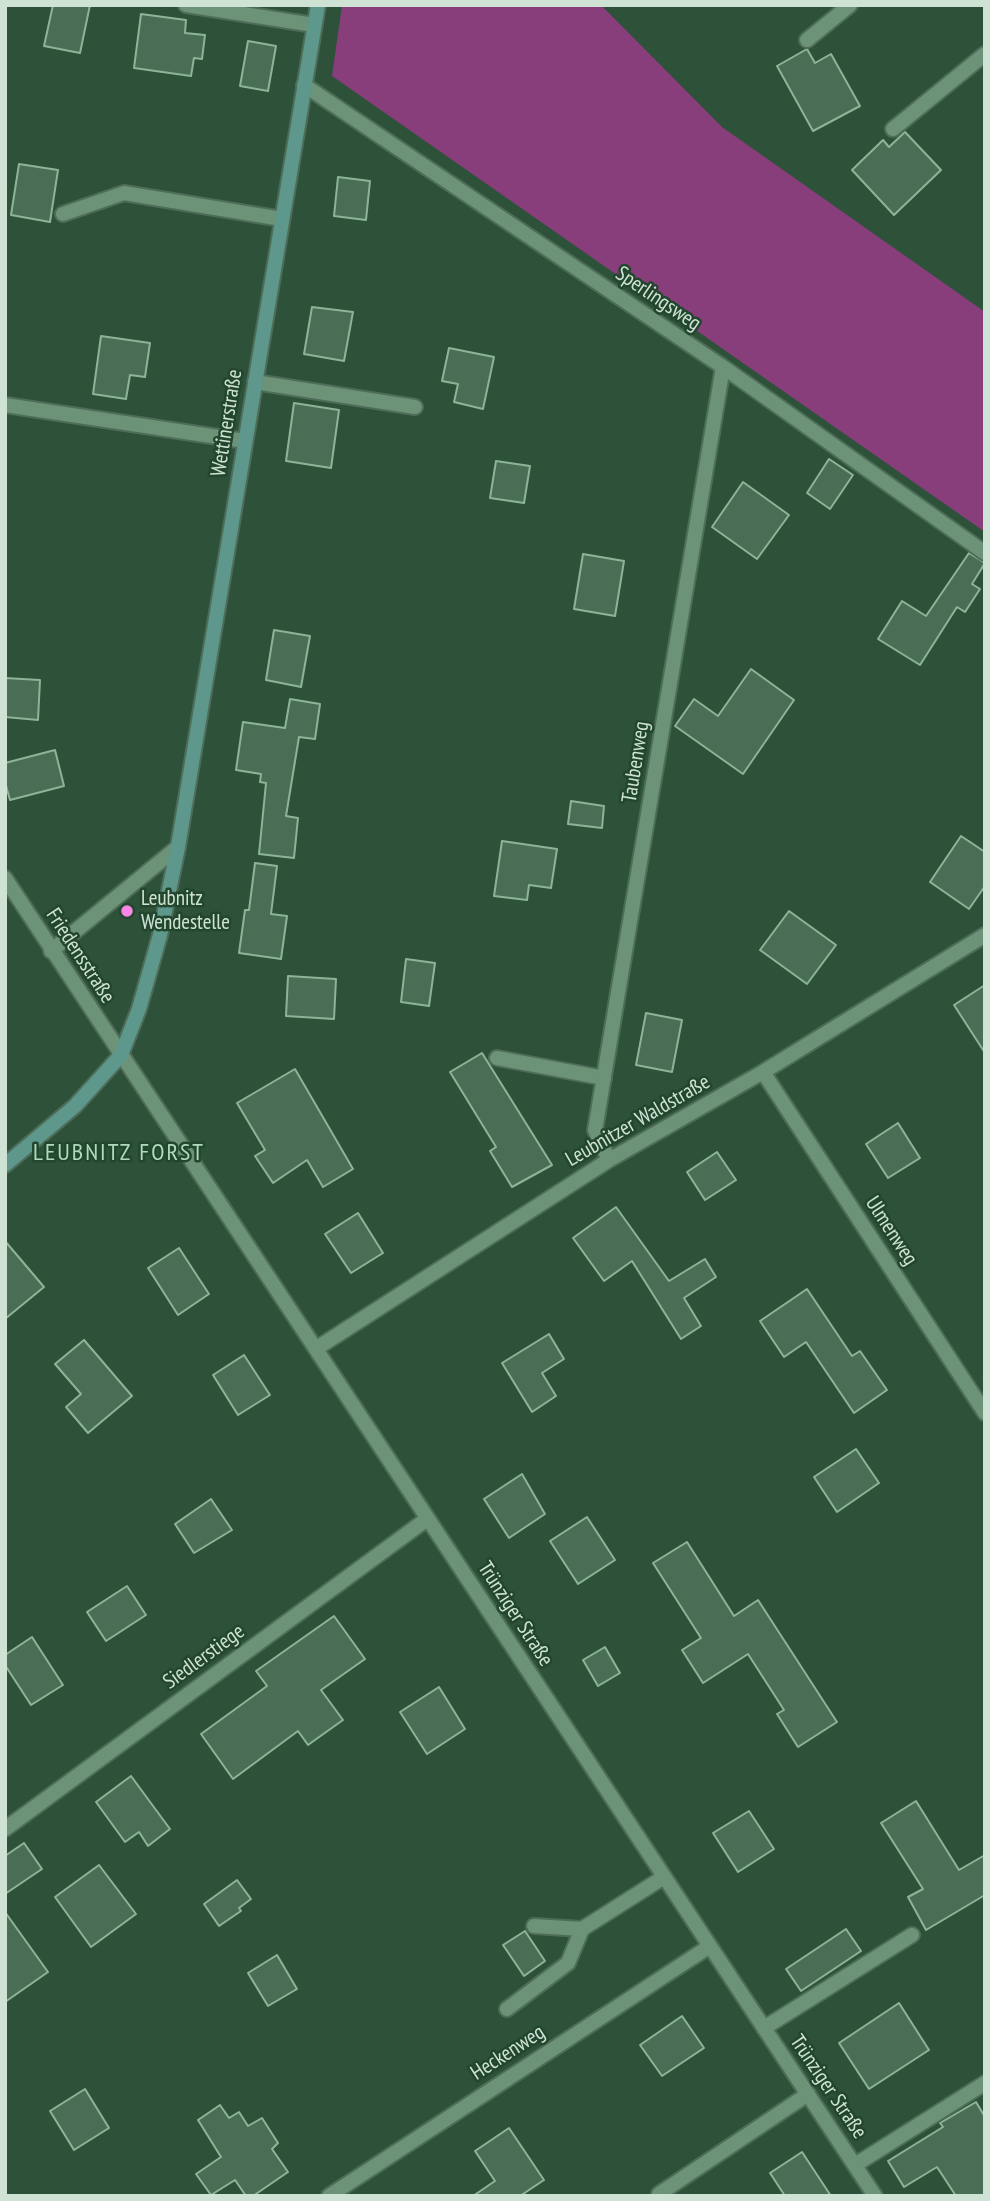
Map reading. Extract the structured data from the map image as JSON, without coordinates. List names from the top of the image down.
{
  "streets": {
    "street": [
      "Sperlingsweg",
      "Wettinerstraße",
      "Taubenweg",
      "Friedensstraße",
      "Leubnitzer Waldstraße",
      "Ulmenweg",
      "Trünziger Straße",
      "Siedlerstiege",
      "Heckenweg"
    ]
  },
  "crossings": [
    ["Sperlingsweg", "Wettinerstraße"],
    ["Sperlingsweg", "Taubenweg"],
    ["Wettinerstraße", "Friedensstraße"],
    ["Wettinerstraße", "Trünziger Straße"],
    ["Taubenweg", "Leubnitzer Waldstraße"],
    ["Friedensstraße", "Trünziger Straße"],
    ["Leubnitzer Waldstraße", "Ulmenweg"],
    ["Leubnitzer Waldstraße", "Trünziger Straße"],
    ["Trünziger Straße", "Siedlerstiege"],
    ["Trünziger Straße", "Heckenweg"]
  ],
  "districts": ["LEUBNITZ FORST"],
  "places": ["Leubnitz Wendestelle"]
}
